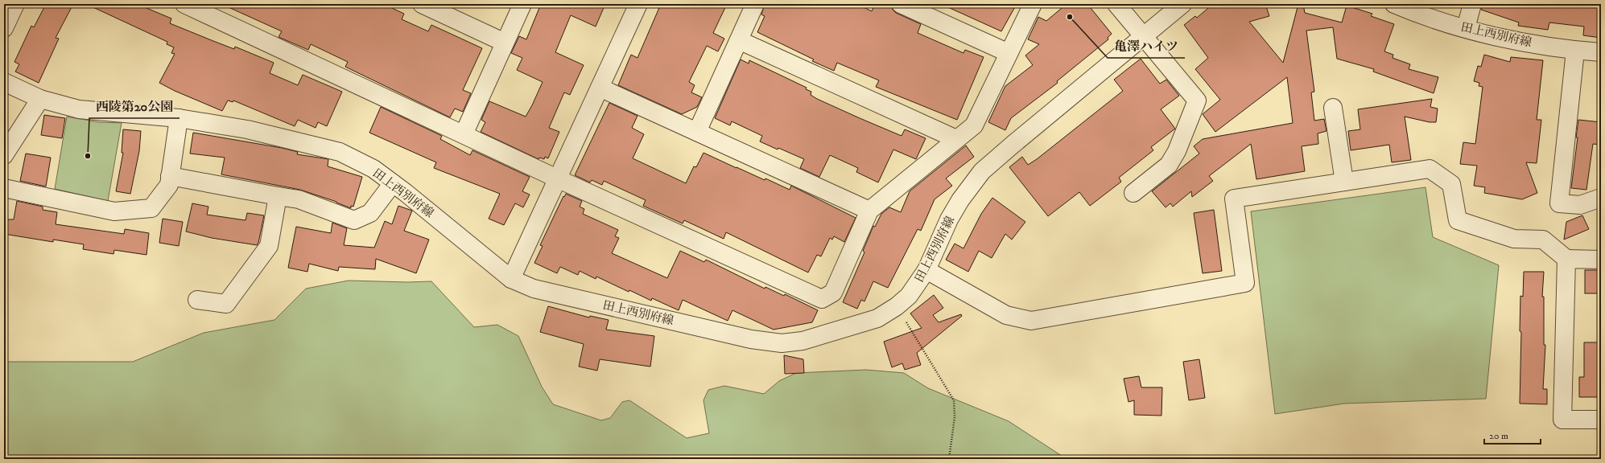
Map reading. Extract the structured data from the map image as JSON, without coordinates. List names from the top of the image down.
{
  "streets": {
    "street": ["田上西別府線"]
  },
  "places": ["亀澤ハイツ", "西陵第20公園"],
  "scale_bar": "20 m"
}
